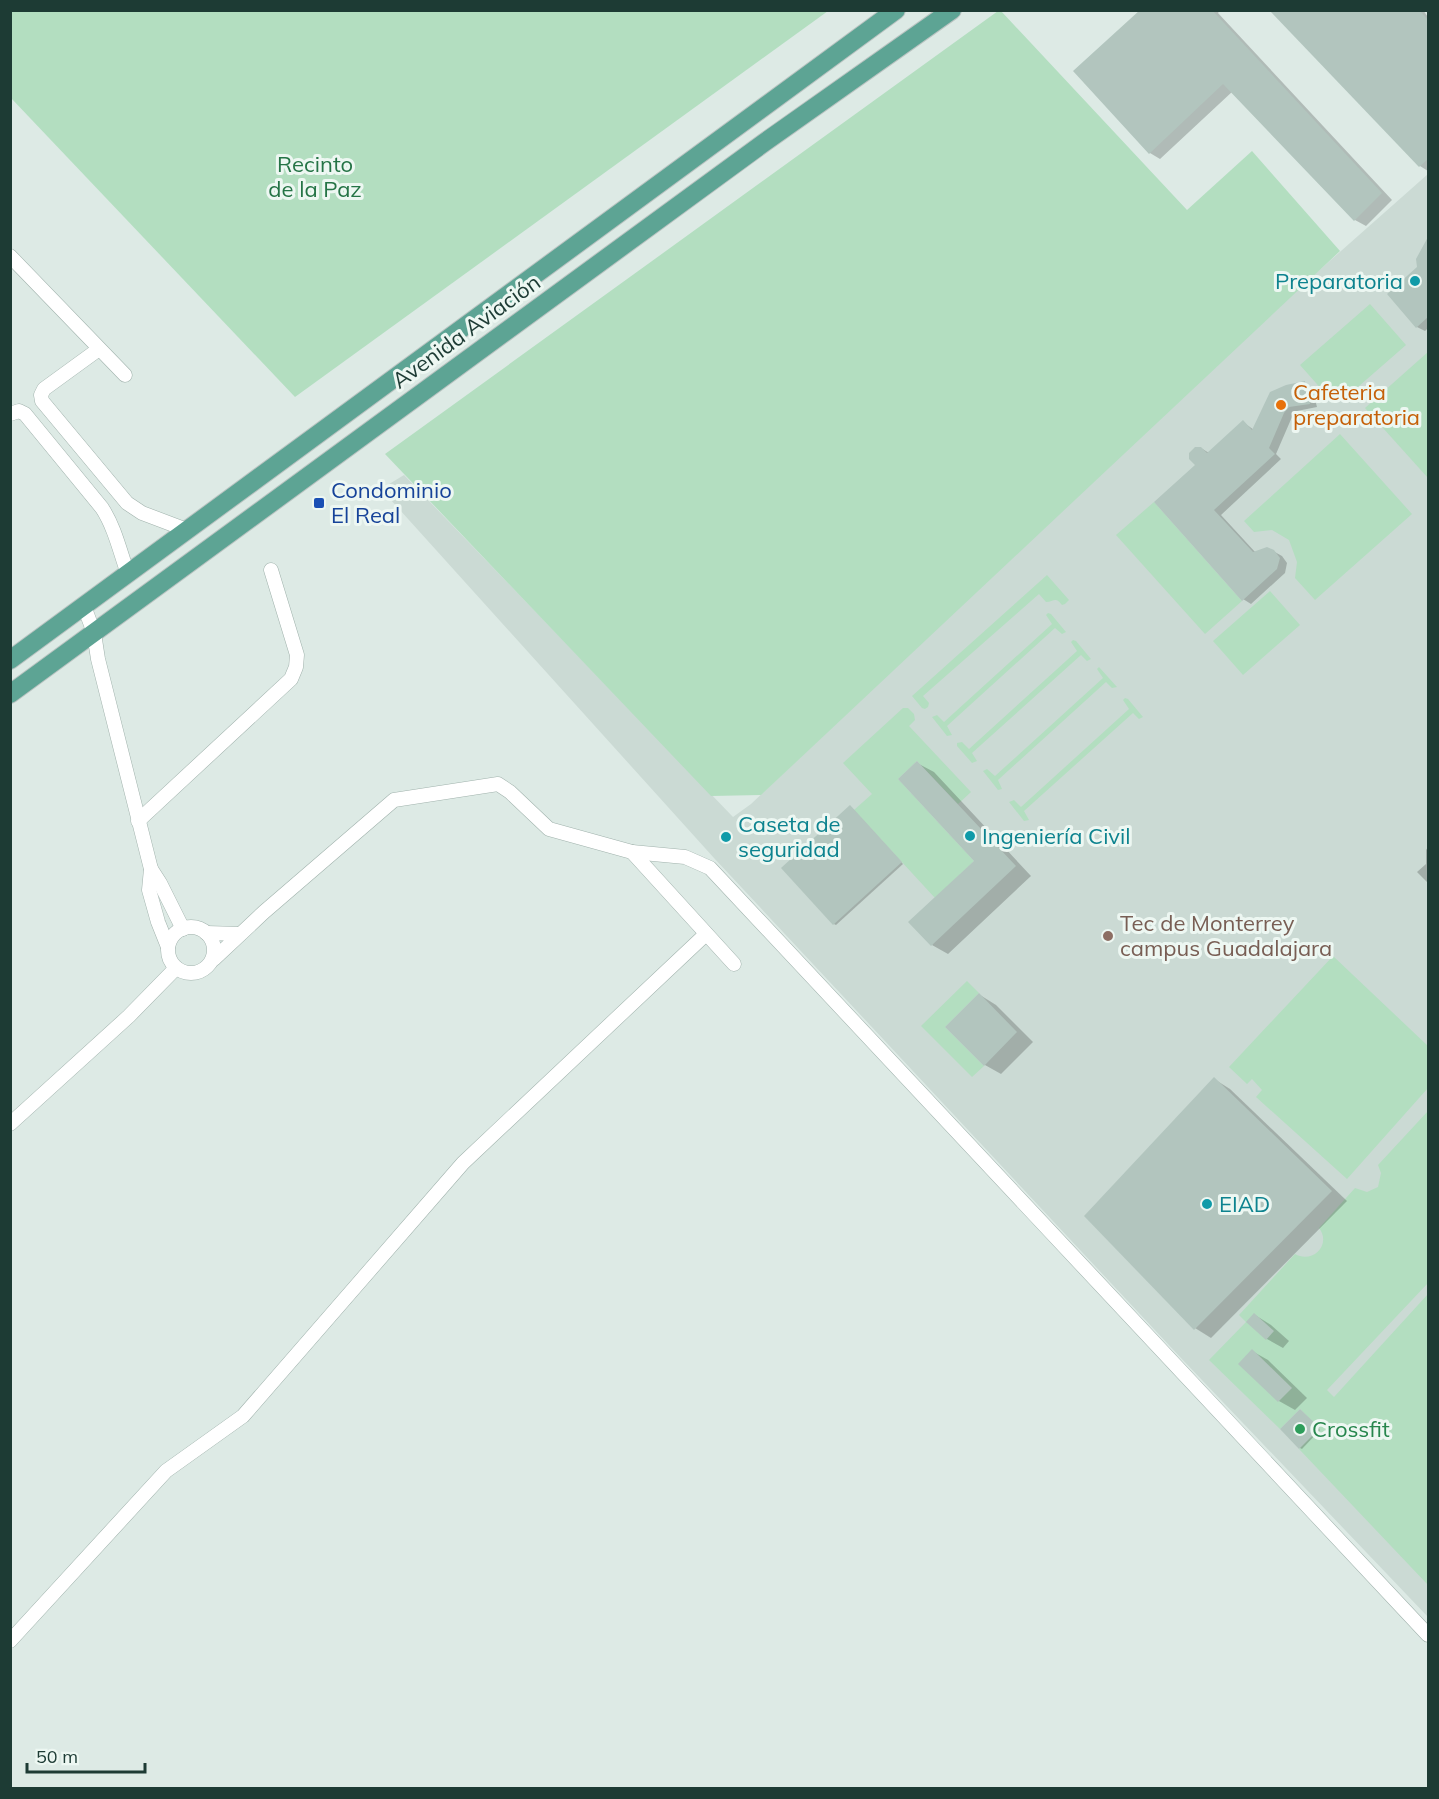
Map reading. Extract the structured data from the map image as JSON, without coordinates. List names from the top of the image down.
{
  "streets": {
    "main road": ["Avenida Aviación"]
  },
  "parks": ["Recinto de la Paz"],
  "places": {
    "other": [
      "Preparatoria",
      "Cafeteria preparatoria",
      "Ingeniería Civil",
      "Caseta de seguridad",
      "Tec de Monterrey campus Guadalajara",
      "EIAD",
      "Crossfit"
    ],
    "transit": ["Condominio El Real"]
  },
  "scale_bar": "50 m"
}
